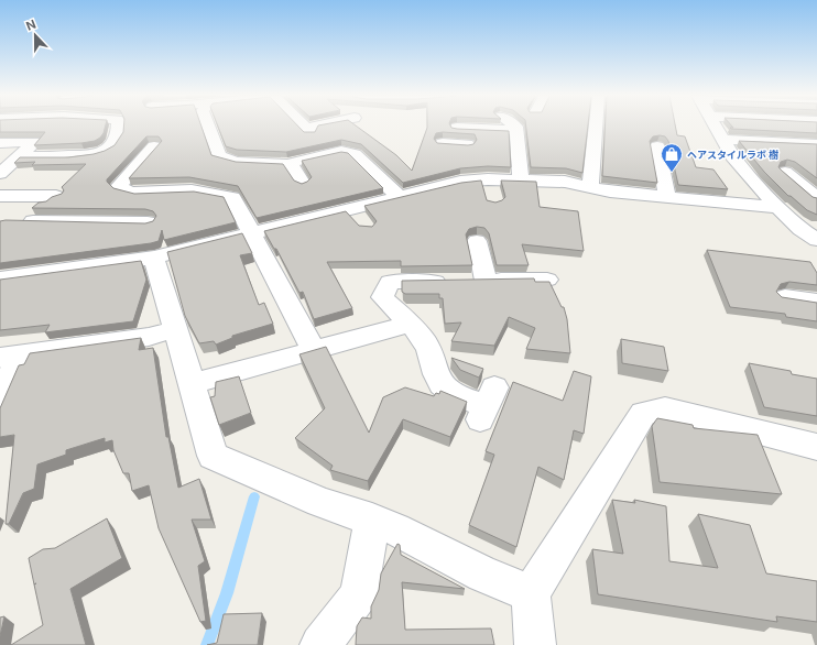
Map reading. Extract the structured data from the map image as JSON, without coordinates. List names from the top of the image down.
{
  "places": {
    "shop": ["ヘアスタイルラボ 樹"]
  },
  "north": "top"
}
